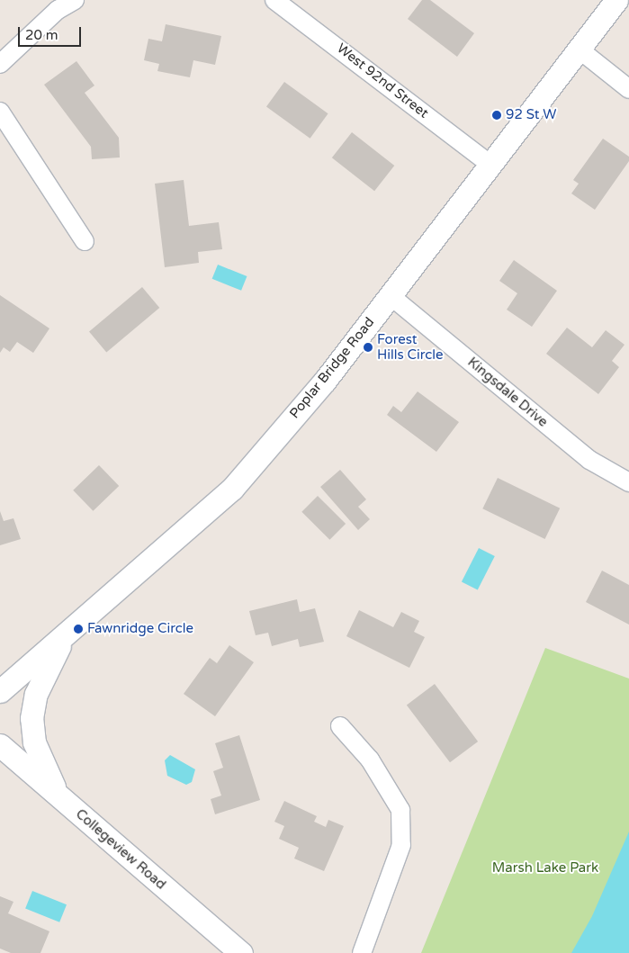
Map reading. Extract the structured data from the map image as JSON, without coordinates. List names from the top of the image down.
{
  "streets": {
    "street": [
      "West 92nd Street",
      "Poplar Bridge Road",
      "Kingsdale Drive",
      "Collegeview Road"
    ]
  },
  "crossings": [
    ["West 92nd Street", "Poplar Bridge Road"],
    ["Poplar Bridge Road", "Kingsdale Drive"]
  ],
  "parks": ["Marsh Lake Park"],
  "places": ["92 St W", "Forest Hills Circle", "Fawnridge Circle"],
  "scale_bar": "20 m"
}
